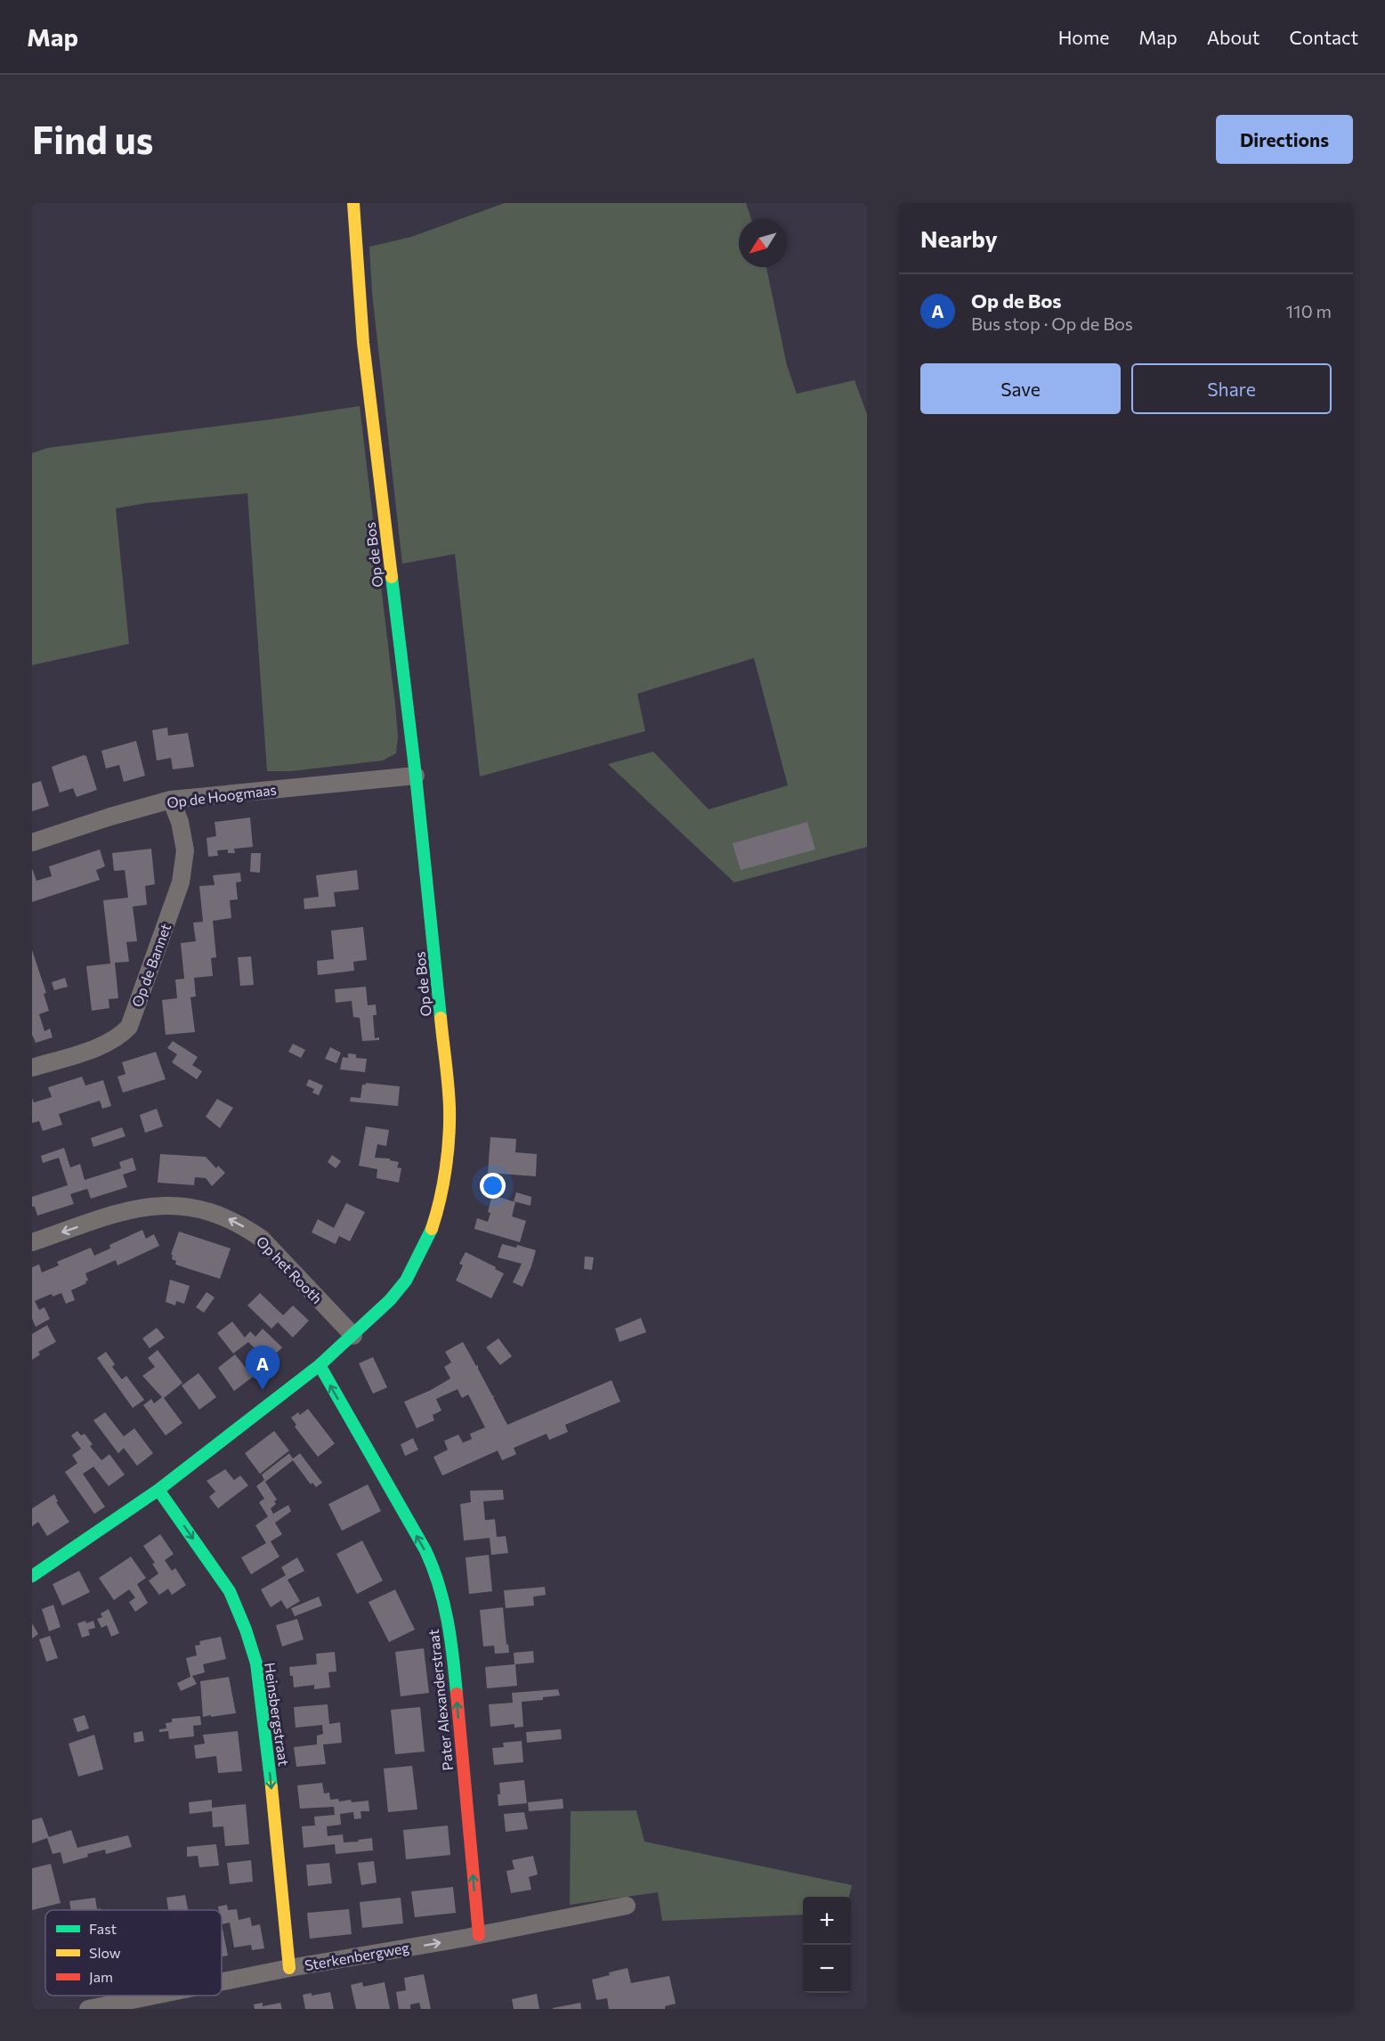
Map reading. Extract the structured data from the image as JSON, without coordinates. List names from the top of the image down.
{
  "streets": {
    "street": [
      "Op de Bos",
      "Op de Hoogmaas",
      "Op de Bannet",
      "Op het Rooth",
      "Pater Alexanderstraat",
      "Heinsbergstraat",
      "Sterkenbergweg"
    ]
  },
  "crossings": [
    ["Op de Bos", "Op de Hoogmaas"],
    ["Op de Bos", "Op het Rooth"],
    ["Op de Bos", "Pater Alexanderstraat"],
    ["Op de Bos", "Heinsbergstraat"],
    ["Op de Hoogmaas", "Op de Bannet"],
    ["Pater Alexanderstraat", "Sterkenbergweg"],
    ["Heinsbergstraat", "Sterkenbergweg"]
  ],
  "one_way": [
    "Op het Rooth",
    "Pater Alexanderstraat",
    "Heinsbergstraat",
    "Sterkenbergweg"
  ],
  "legend": ["Fast", "Slow", "Jam"],
  "north": "bottom left",
  "page": {
    "header": "Map",
    "nav": [
      "Home",
      "Map",
      "About",
      "Contact"
    ],
    "buttons": [
      "Directions",
      ["Save", "Share"]
    ],
    "title": "Find us",
    "heading": "Nearby",
    "list": [
      {
        "mark": "A",
        "name": "Op de Bos",
        "note": "Bus stop · Op de Bos",
        "value": "110 m"
      }
    ],
    "pins": "A",
    "map_buttons": ["+", "−"]
  }
}
